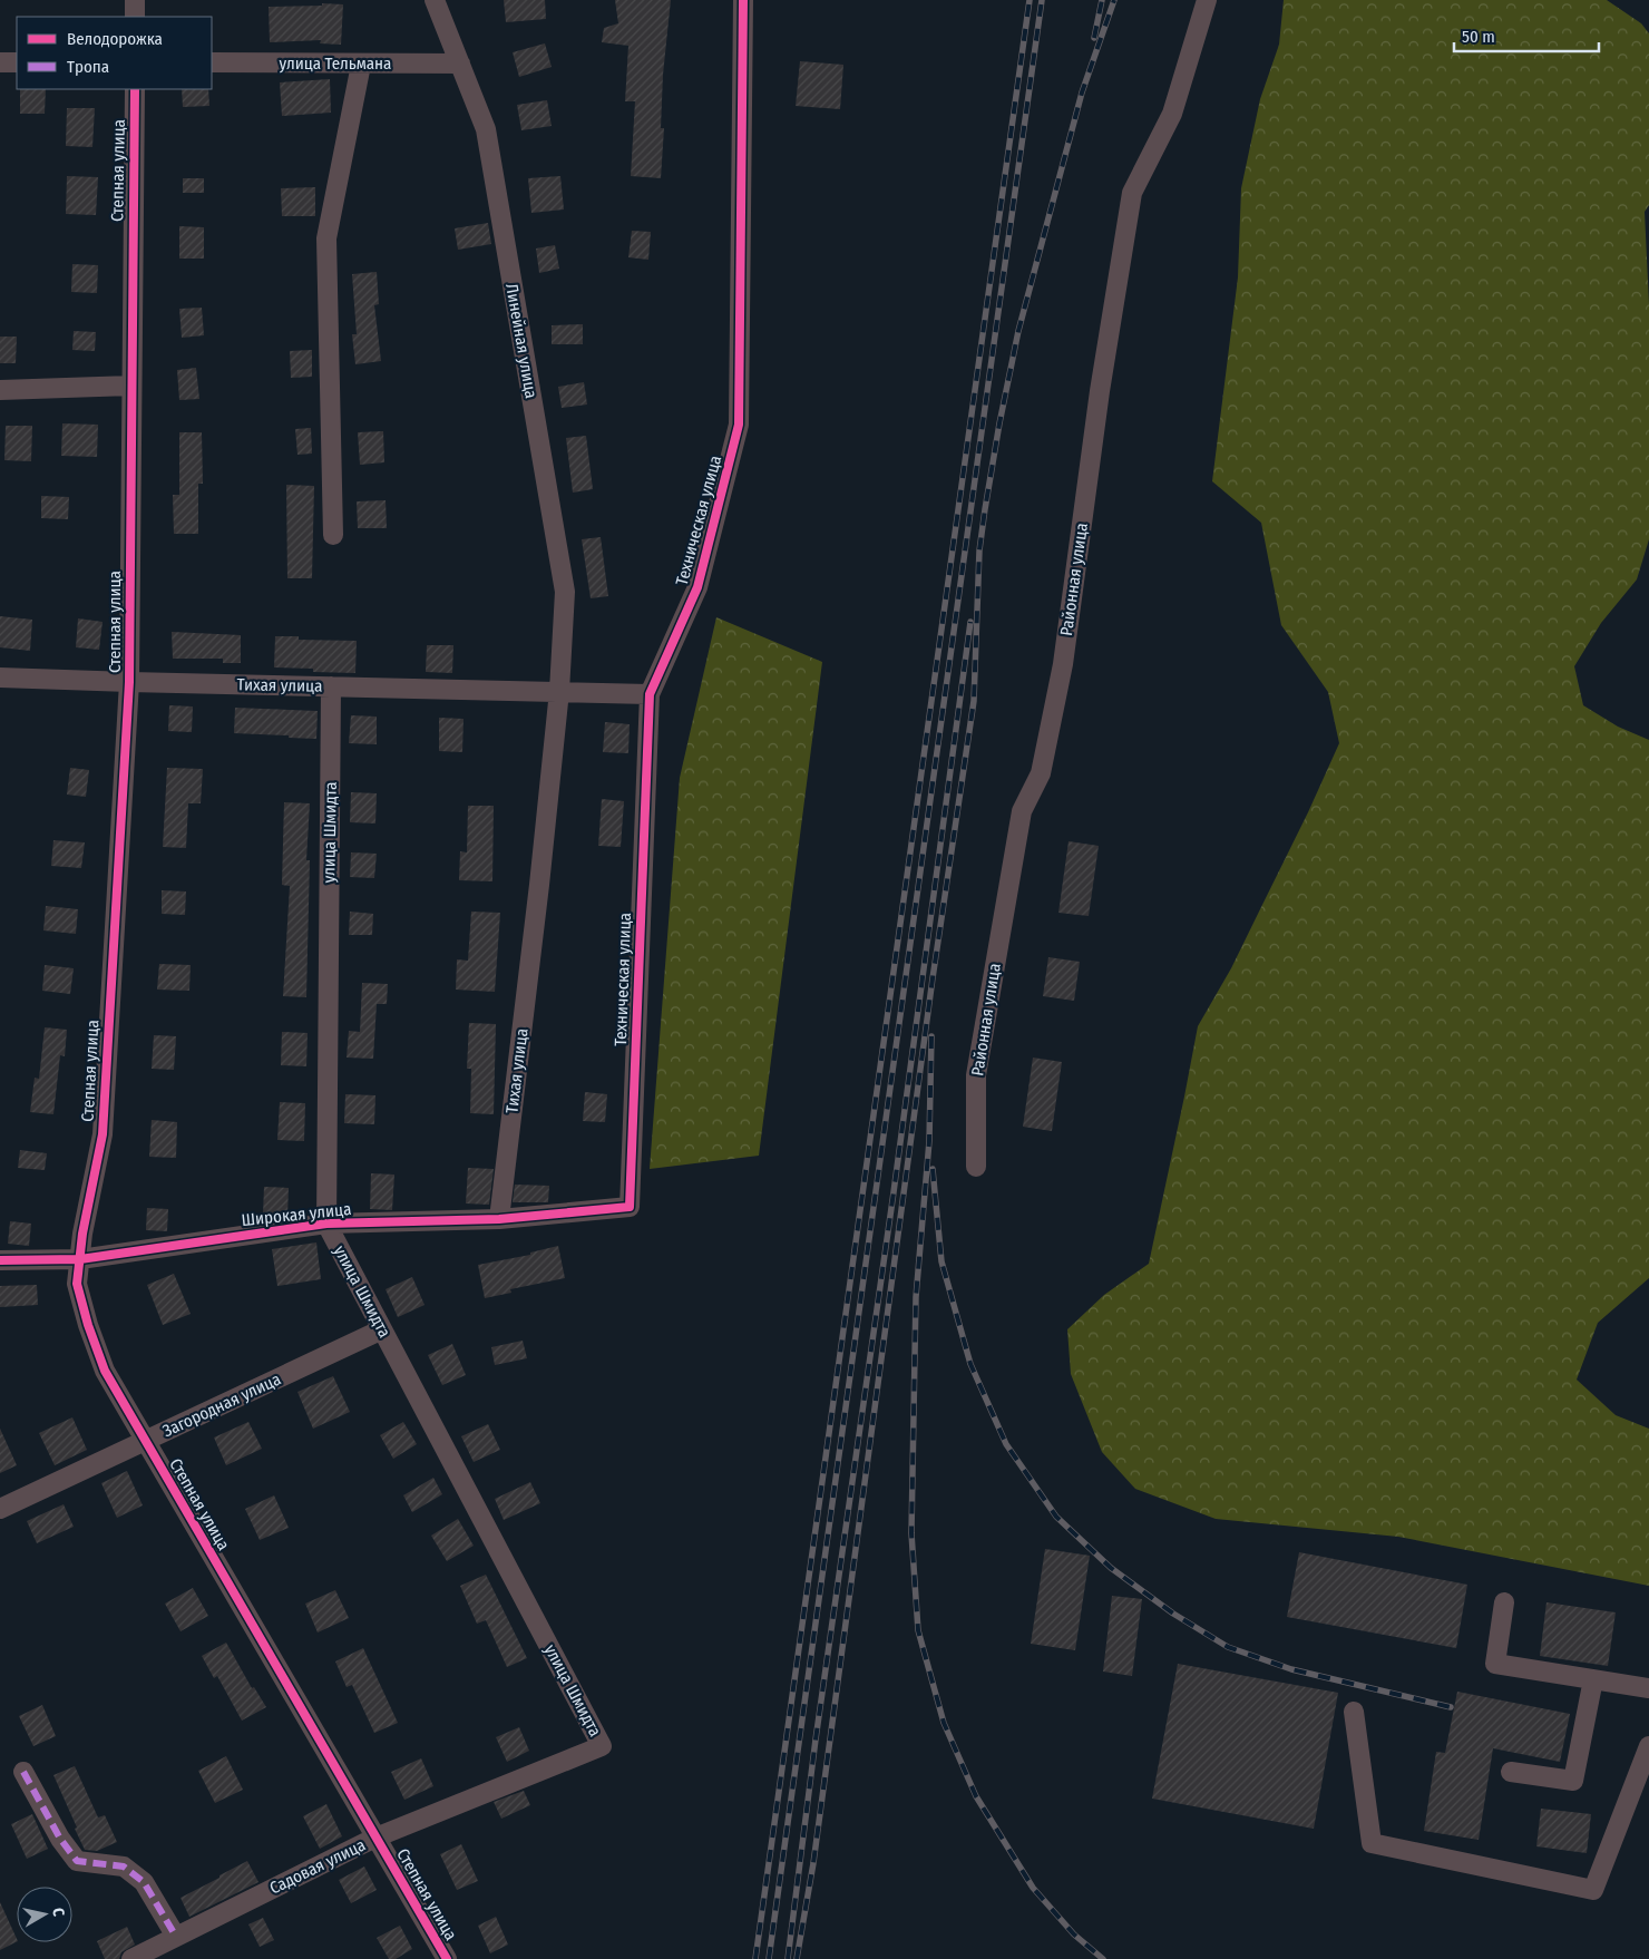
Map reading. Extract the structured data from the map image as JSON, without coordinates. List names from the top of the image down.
{
  "streets": {
    "street": [
      "улица Тельмана",
      "Степная улица",
      "Линейная улица",
      "Техническая улица",
      "Районная улица",
      "Тихая улица",
      "улица Шмидта",
      "Широкая улица",
      "Загородная улица",
      "Садовая улица"
    ]
  },
  "crossings": [
    ["улица Тельмана", "Линейная улица"],
    ["Степная улица", "Тихая улица"],
    ["Степная улица", "Широкая улица"],
    ["Степная улица", "Загородная улица"],
    ["Степная улица", "Садовая улица"],
    ["Линейная улица", "Тихая улица"],
    ["Техническая улица", "Тихая улица"],
    ["Техническая улица", "Широкая улица"],
    ["Тихая улица", "улица Шмидта"],
    ["Тихая улица", "Широкая улица"],
    ["улица Шмидта", "Широкая улица"],
    ["улица Шмидта", "Загородная улица"],
    ["улица Шмидта", "Садовая улица"]
  ],
  "legend": ["Велодорожка", "Тропа"],
  "scale_bar": "50 m",
  "north": "right"
}
